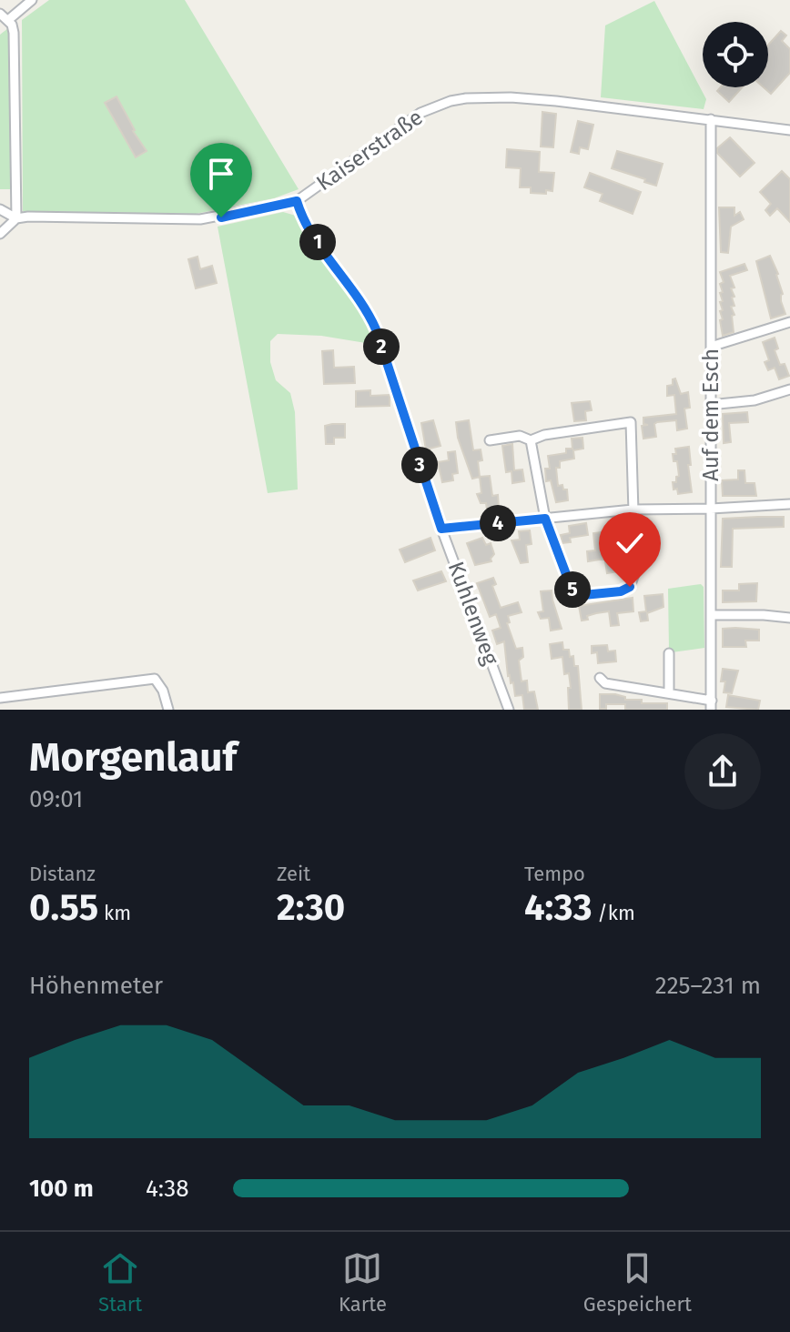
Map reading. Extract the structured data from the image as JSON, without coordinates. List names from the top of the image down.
{
  "streets": {
    "street": ["Kaiserstraße", "Auf dem Esch", "Kuhlenweg"]
  },
  "crossings": [
    ["Kaiserstraße", "Auf dem Esch"],
    ["Kaiserstraße", "Kuhlenweg"]
  ],
  "page": {
    "pins": [
      "1",
      "2",
      "3",
      "4",
      "5"
    ],
    "heading": ["Morgenlauf", "09:01"],
    "stats": [
      ["Distanz", "0.55 km"],
      ["Zeit", "2:30"],
      ["Tempo", "4:33 /km"]
    ],
    "chart": ["Höhenmeter", "225–231 m"],
    "list": [
      {
        "name": "100 m",
        "note": "4:38"
      }
    ],
    "tabs": ["Start", "Karte", "Gespeichert"]
  }
}
